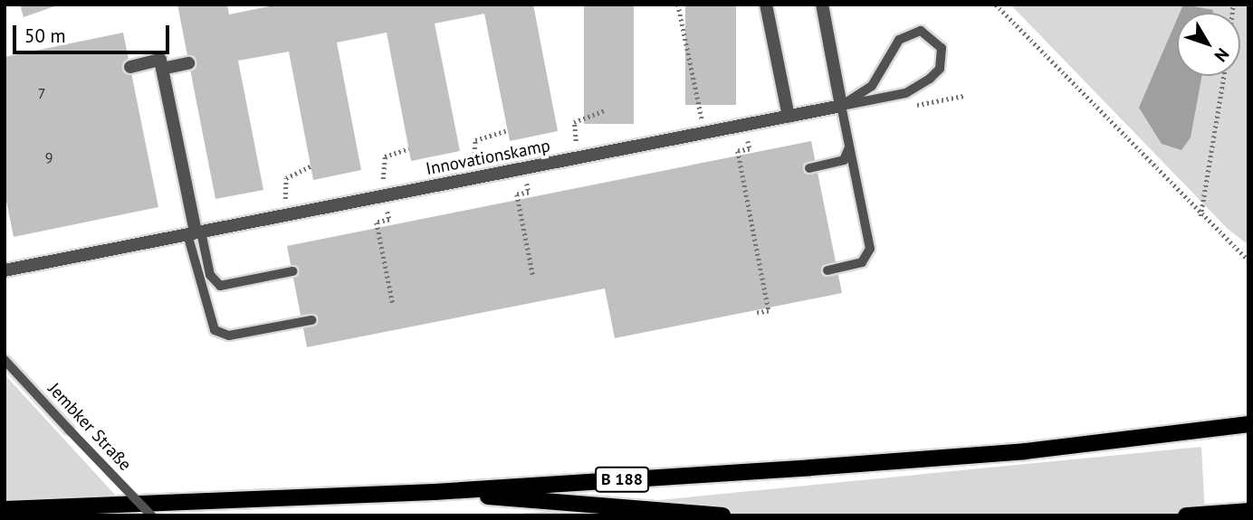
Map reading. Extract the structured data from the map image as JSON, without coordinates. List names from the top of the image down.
{
  "streets": {
    "main road": ["B 188"],
    "street": ["Innovationskamp"],
    "lane": ["Jembker Straße"]
  },
  "house_numbers": ["7", "9"],
  "scale_bar": "50 m",
  "north": "bottom right"
}
